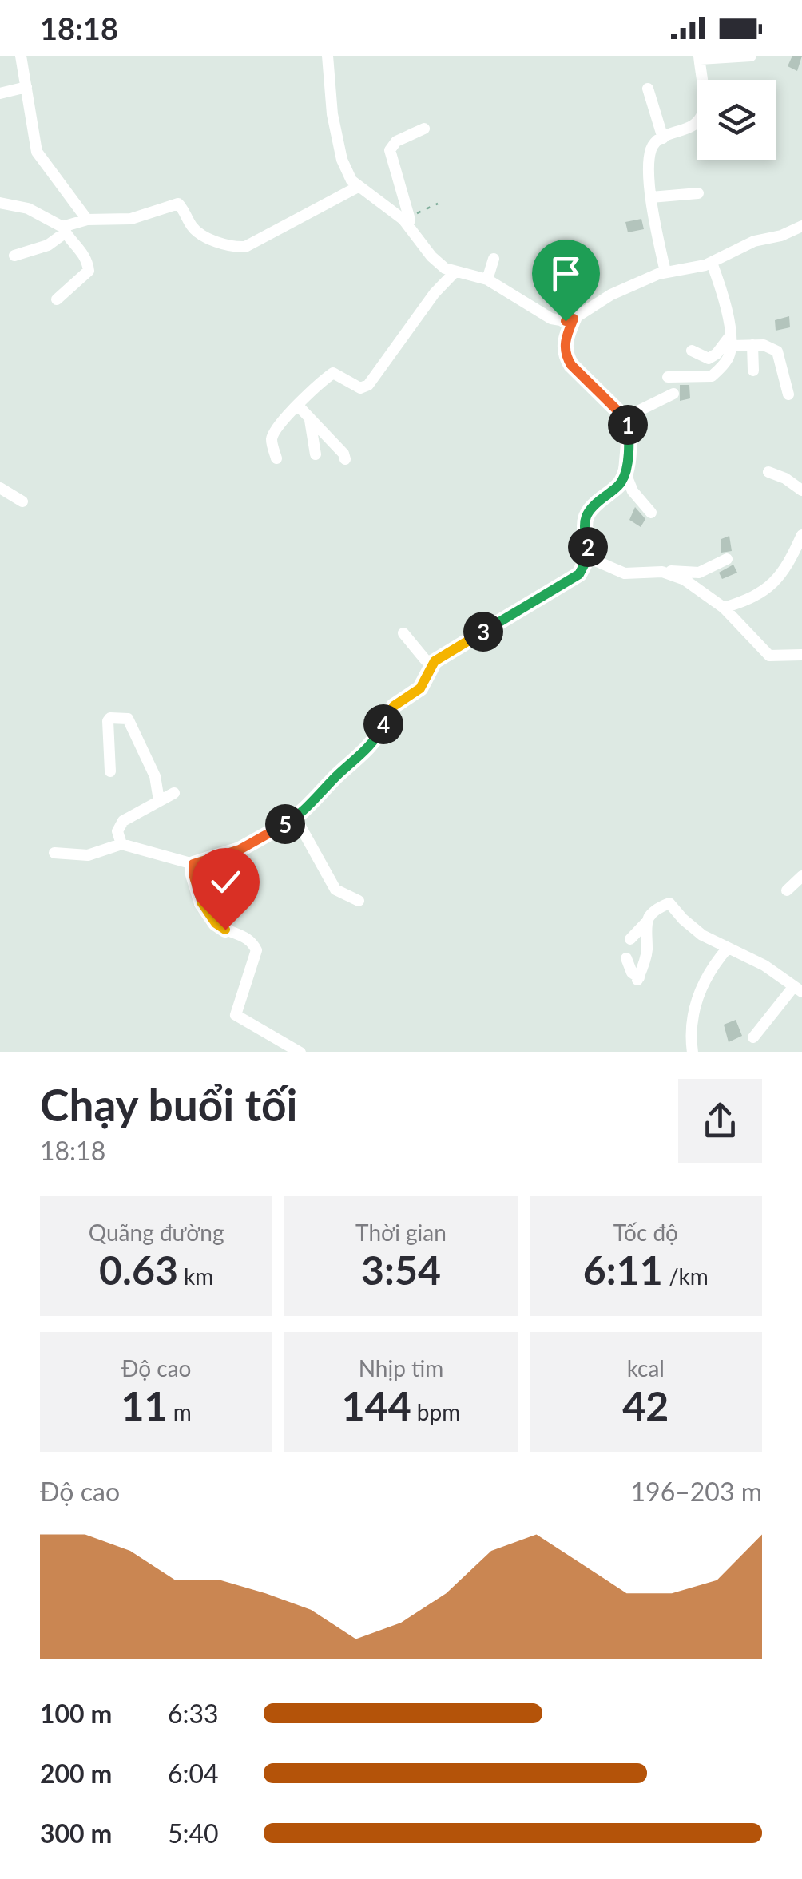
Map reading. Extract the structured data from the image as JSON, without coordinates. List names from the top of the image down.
{
  "page": {
    "status": "18:18",
    "pins": [
      "1",
      "2",
      "3",
      "4",
      "5"
    ],
    "heading": ["Chạy buổi tối", "18:18"],
    "stats": [
      ["Quãng đường", "0.63 km"],
      ["Thời gian", "3:54"],
      ["Tốc độ", "6:11 /km"],
      ["Độ cao", "11 m"],
      ["Nhịp tim", "144 bpm"],
      ["kcal", "42"]
    ],
    "chart": ["Độ cao", "196–203 m"],
    "list": [
      {
        "name": "100 m",
        "note": "6:33"
      },
      {
        "name": "200 m",
        "note": "6:04"
      },
      {
        "name": "300 m",
        "note": "5:40"
      }
    ]
  }
}
